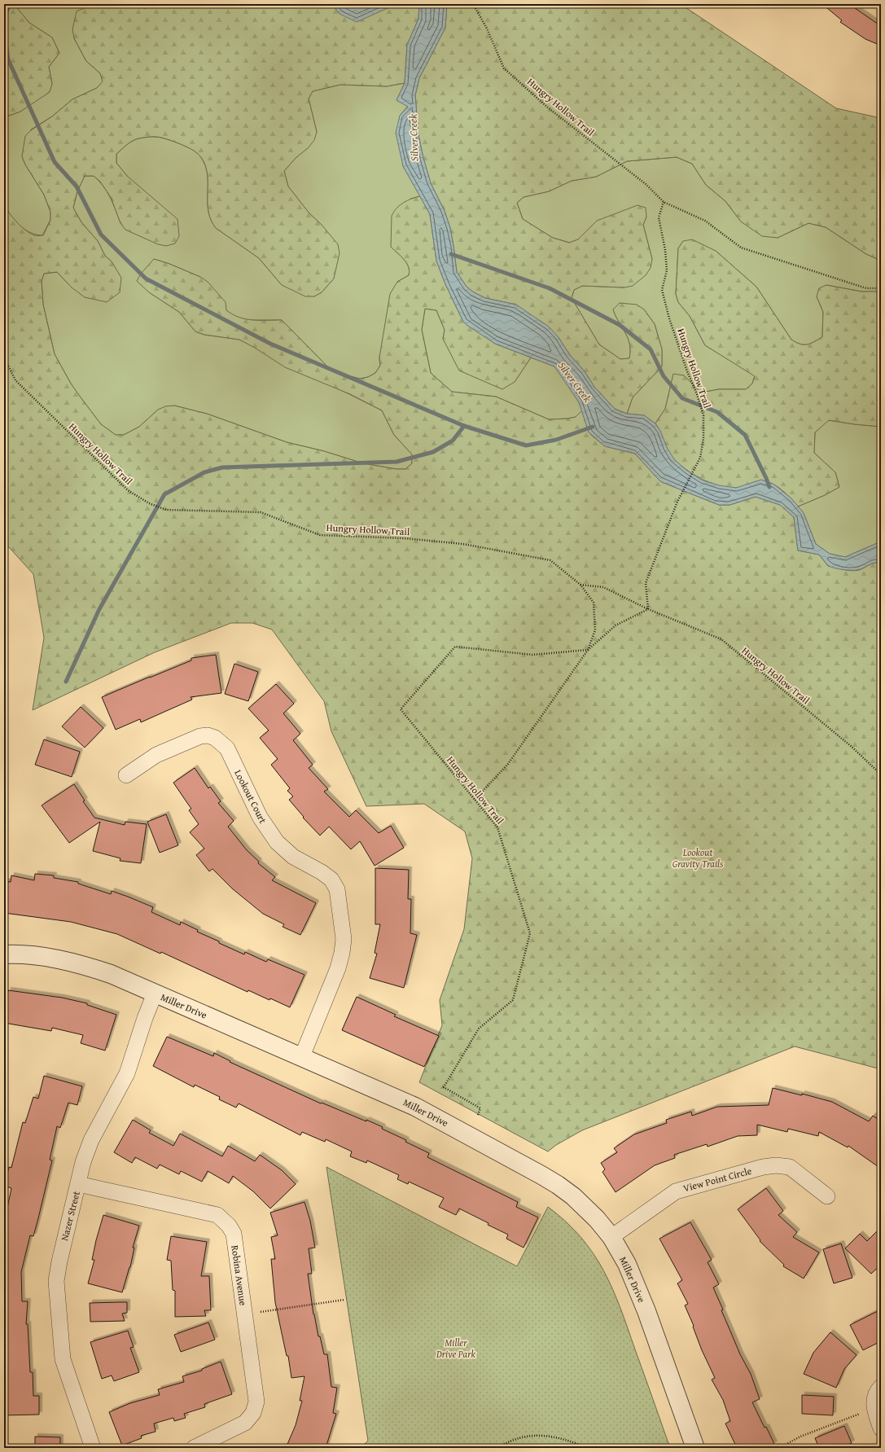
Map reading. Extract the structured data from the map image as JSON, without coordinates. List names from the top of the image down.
{
  "streets": {
    "street": [
      "Lookout Court",
      "Miller Drive",
      "View Point Circle",
      "Nazer Street",
      "Robina Avenue"
    ],
    "path": ["Hungry Hollow Trail"]
  },
  "crossings": [
    ["Lookout Court", "Miller Drive"],
    ["Miller Drive", "View Point Circle"],
    ["Miller Drive", "Nazer Street"],
    ["Nazer Street", "Robina Avenue"]
  ],
  "water": ["Silver Creek"],
  "parks": ["Lookout Gravity Trails", "Miller Drive Park"]
}
